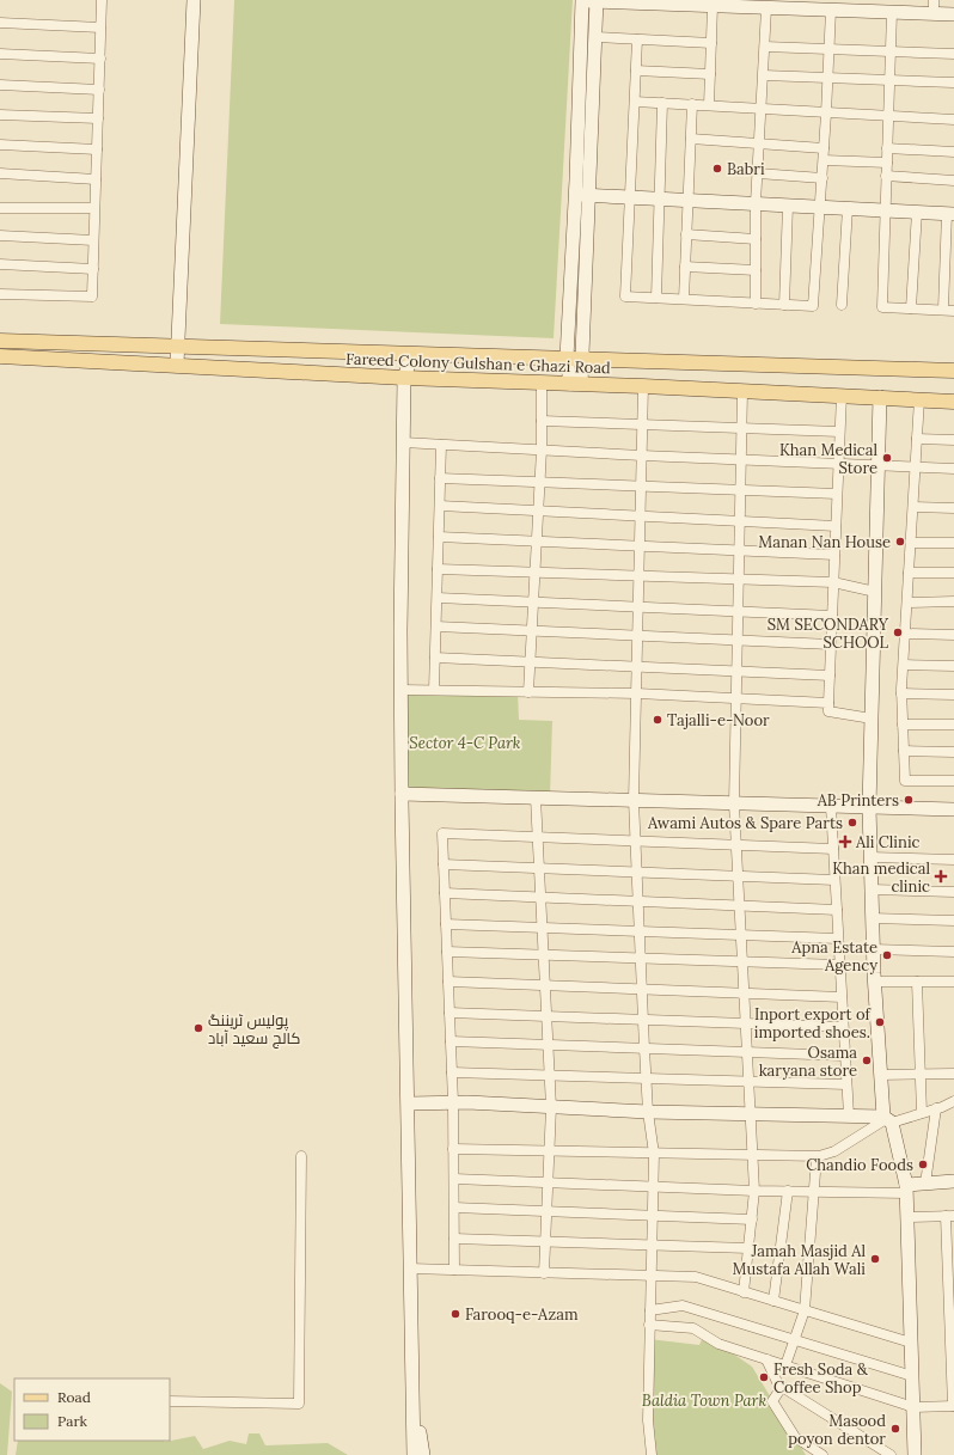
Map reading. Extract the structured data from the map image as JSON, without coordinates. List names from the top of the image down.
{
  "streets": {
    "main road": ["Fareed Colony Gulshan e Ghazi Road"]
  },
  "parks": ["Sector 4-C Park", "Baldia Town Park"],
  "places": {
    "other": [
      "Babri",
      "Khan Medical Store",
      "Manan Nan House",
      "SM SECONDARY SCHOOL",
      "Tajalli-e-Noor",
      "AB Printers",
      "Awami Autos & Spare Parts",
      "Apna Estate Agency",
      "Inport export of imported shoes.",
      "پولیس ٹریننگ کالج سعید آباد",
      "Osama karyana store",
      "Chandio Foods",
      "Jamah Masjid Al Mustafa Allah Wali",
      "Farooq-e-Azam",
      "Fresh Soda & Coffee Shop",
      "Masood poyon dentor"
    ],
    "health": ["Ali Clinic", "Khan medical clinic"]
  },
  "legend": ["Road", "Park"]
}
